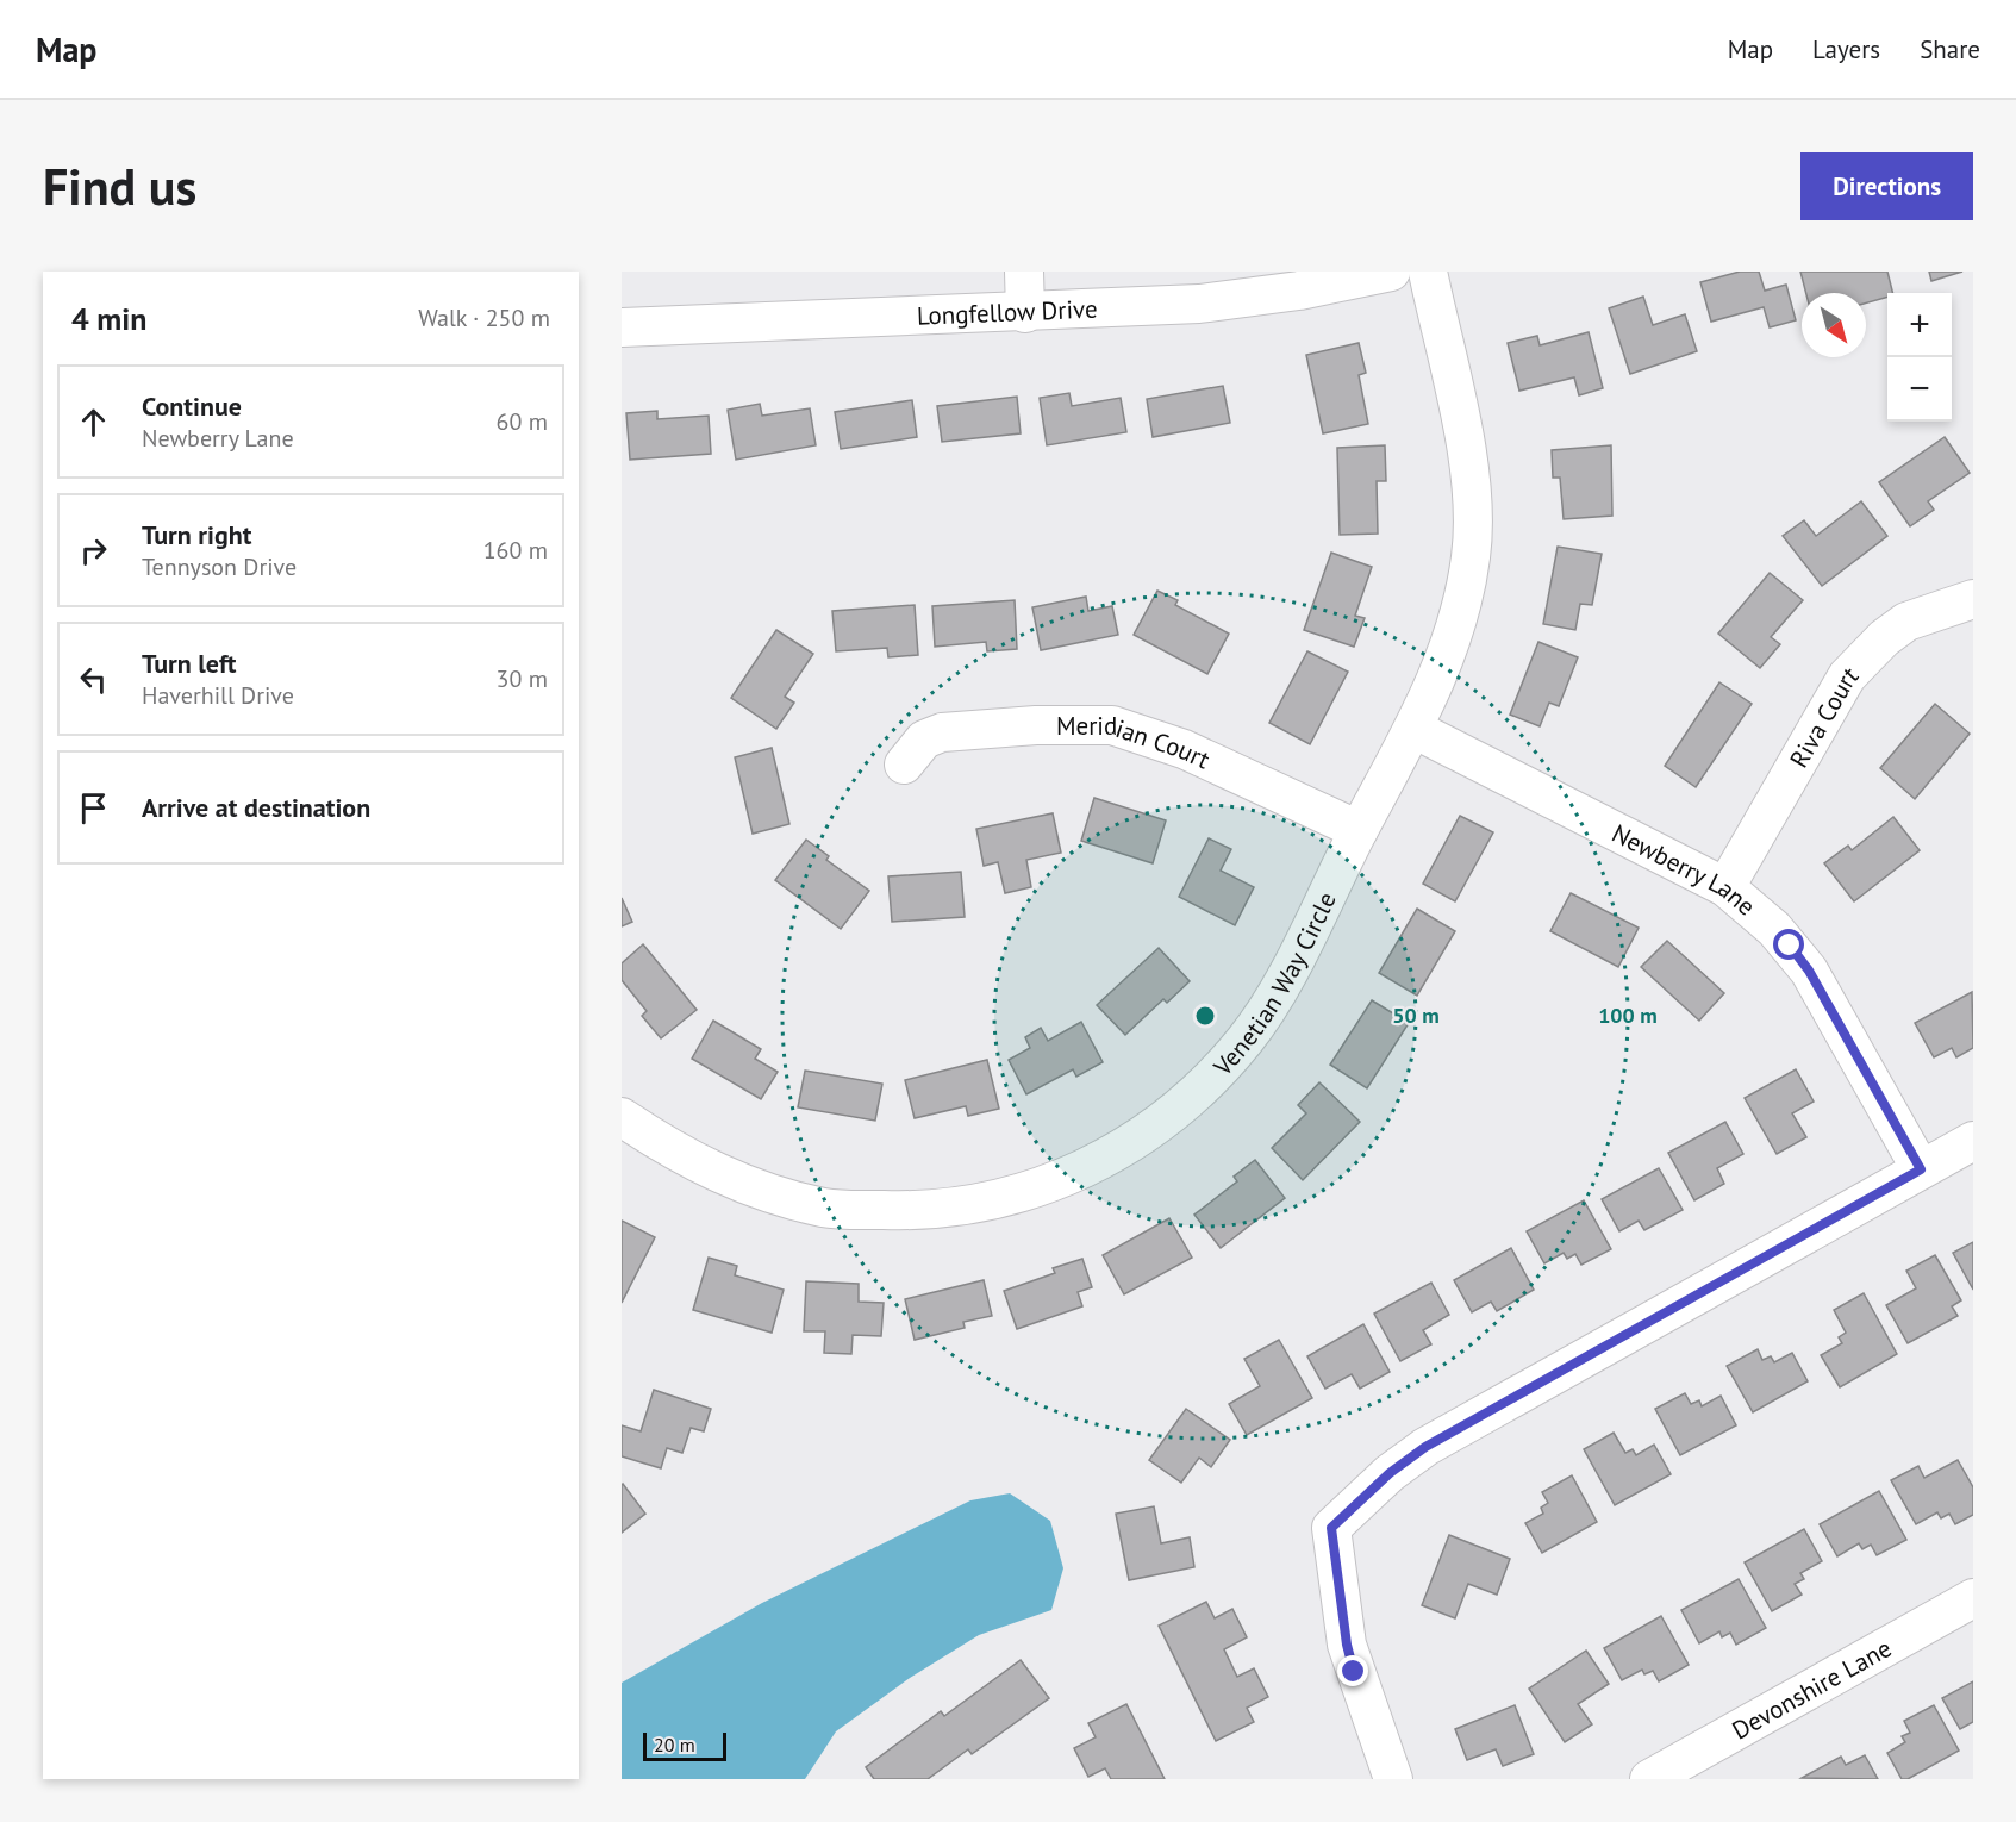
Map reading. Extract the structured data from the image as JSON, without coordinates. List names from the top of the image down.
{
  "streets": {
    "street": [
      "Longfellow Drive",
      "Riva Court",
      "Meridian Court",
      "Newberry Lane",
      "Venetian Way Circle",
      "Devonshire Lane"
    ]
  },
  "crossings": [
    ["Riva Court", "Newberry Lane"],
    ["Meridian Court", "Venetian Way Circle"],
    ["Newberry Lane", "Venetian Way Circle"]
  ],
  "scale_bar": "20 m",
  "north": "bottom right",
  "page": {
    "header": "Map",
    "nav": ["Map", "Layers", "Share"],
    "buttons": "Directions",
    "title": "Find us",
    "heading": ["4 min", "Walk · 250 m"],
    "map_buttons": ["+", "−"],
    "list": [
      ["Continue", "Newberry Lane", "60 m"],
      ["Turn right", "Tennyson Drive", "160 m"],
      ["Turn left", "Haverhill Drive", "30 m"],
      "Arrive at destination"
    ],
    "scale": "20 m"
  },
  "rings": ["50 m", "100 m"]
}
